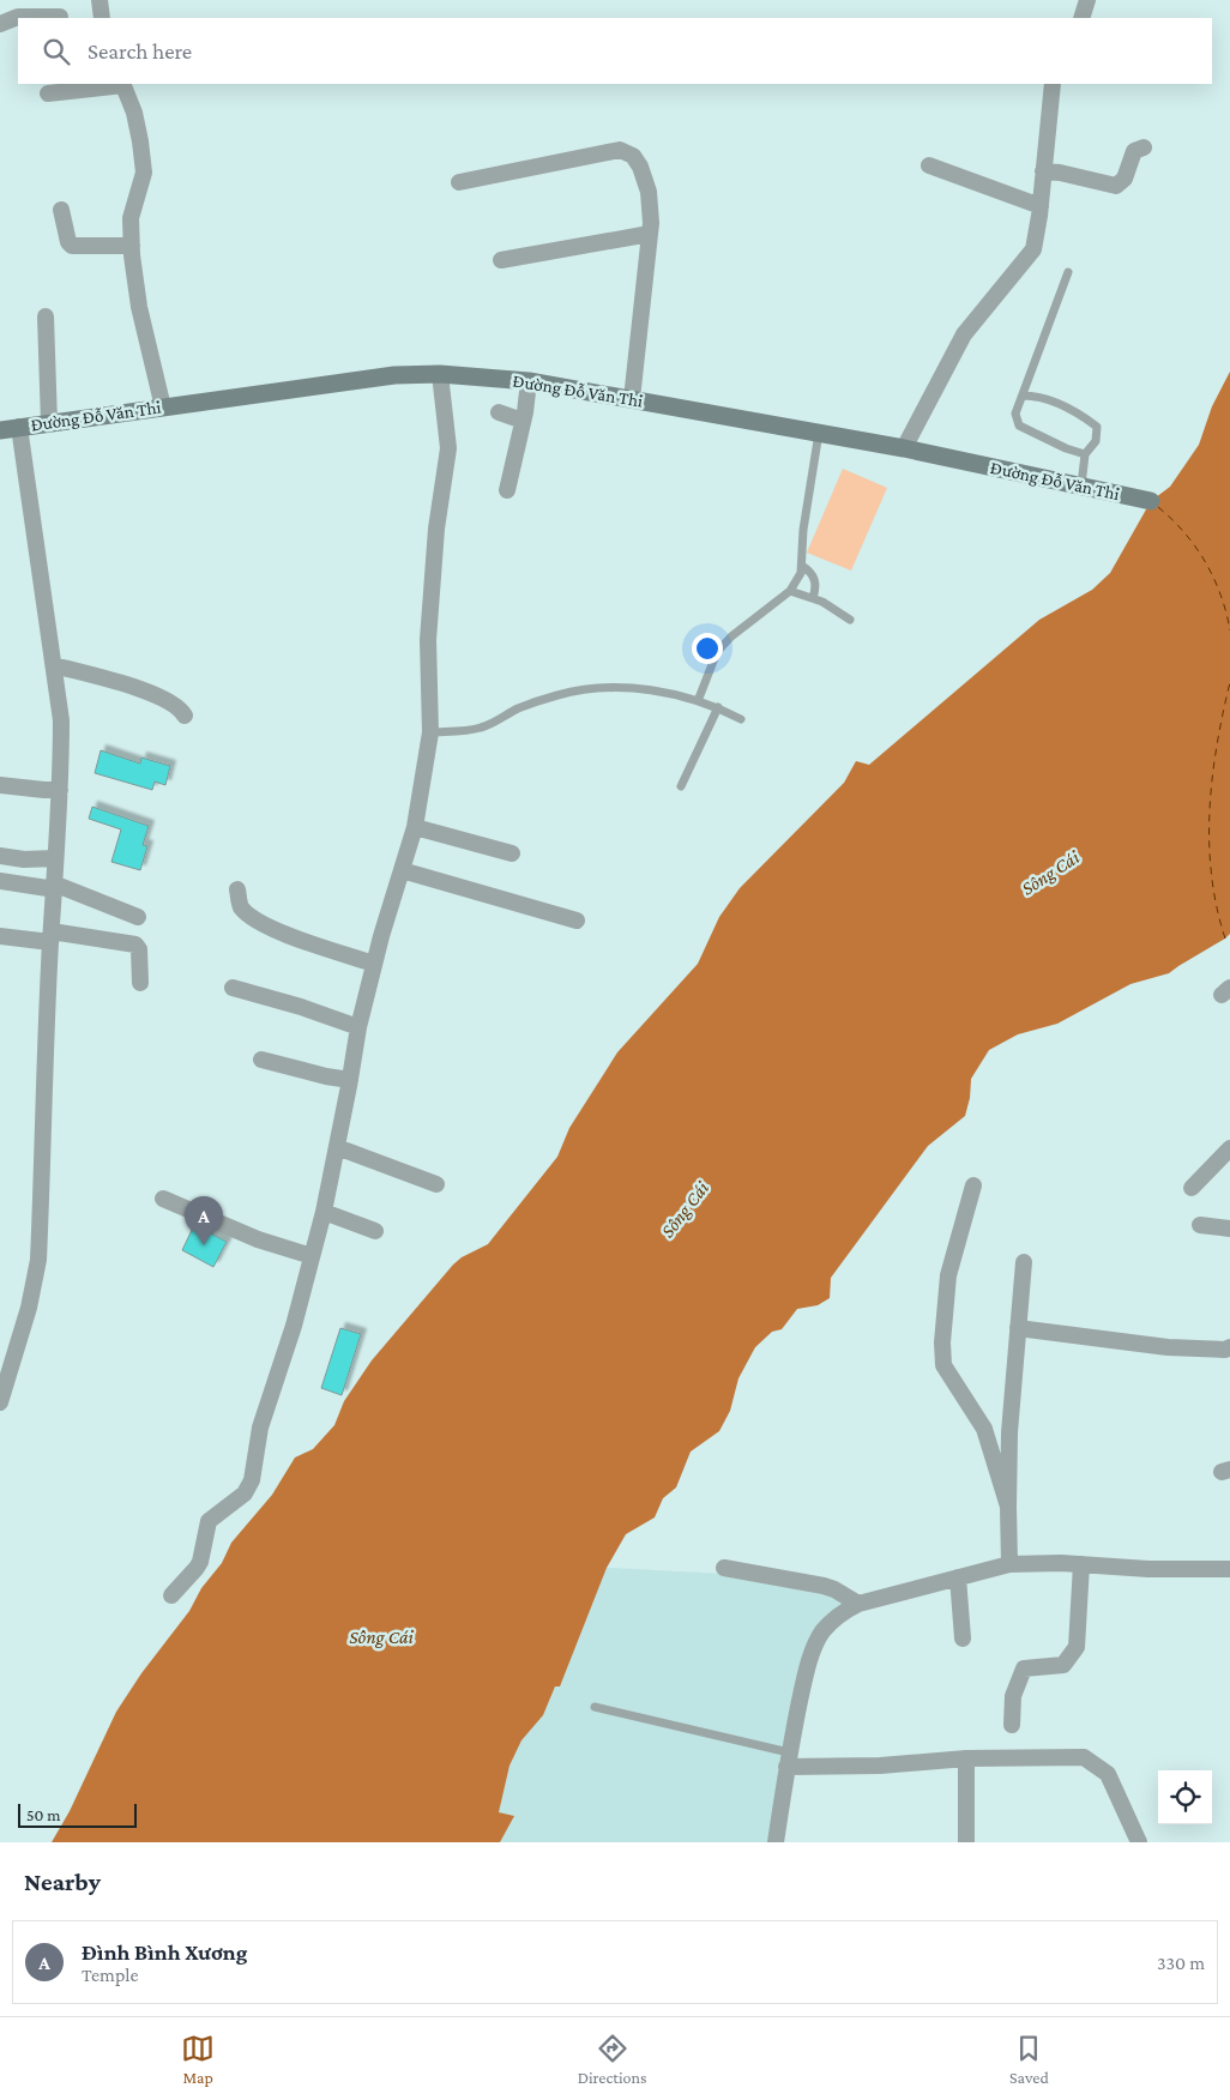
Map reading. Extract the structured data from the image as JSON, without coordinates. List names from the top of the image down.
{
  "streets": {
    "street": ["Đường Đỗ Văn Thi"]
  },
  "water": ["Sông Cái"],
  "scale_bar": "50 m",
  "page": {
    "search": "Search here",
    "pins": "A",
    "scale": "50 m",
    "heading": "Nearby",
    "list": [
      {
        "mark": "A",
        "name": "Đình Bình Xương",
        "note": "Temple",
        "value": "330 m"
      }
    ],
    "nav": ["Map", "Directions", "Saved"]
  }
}
